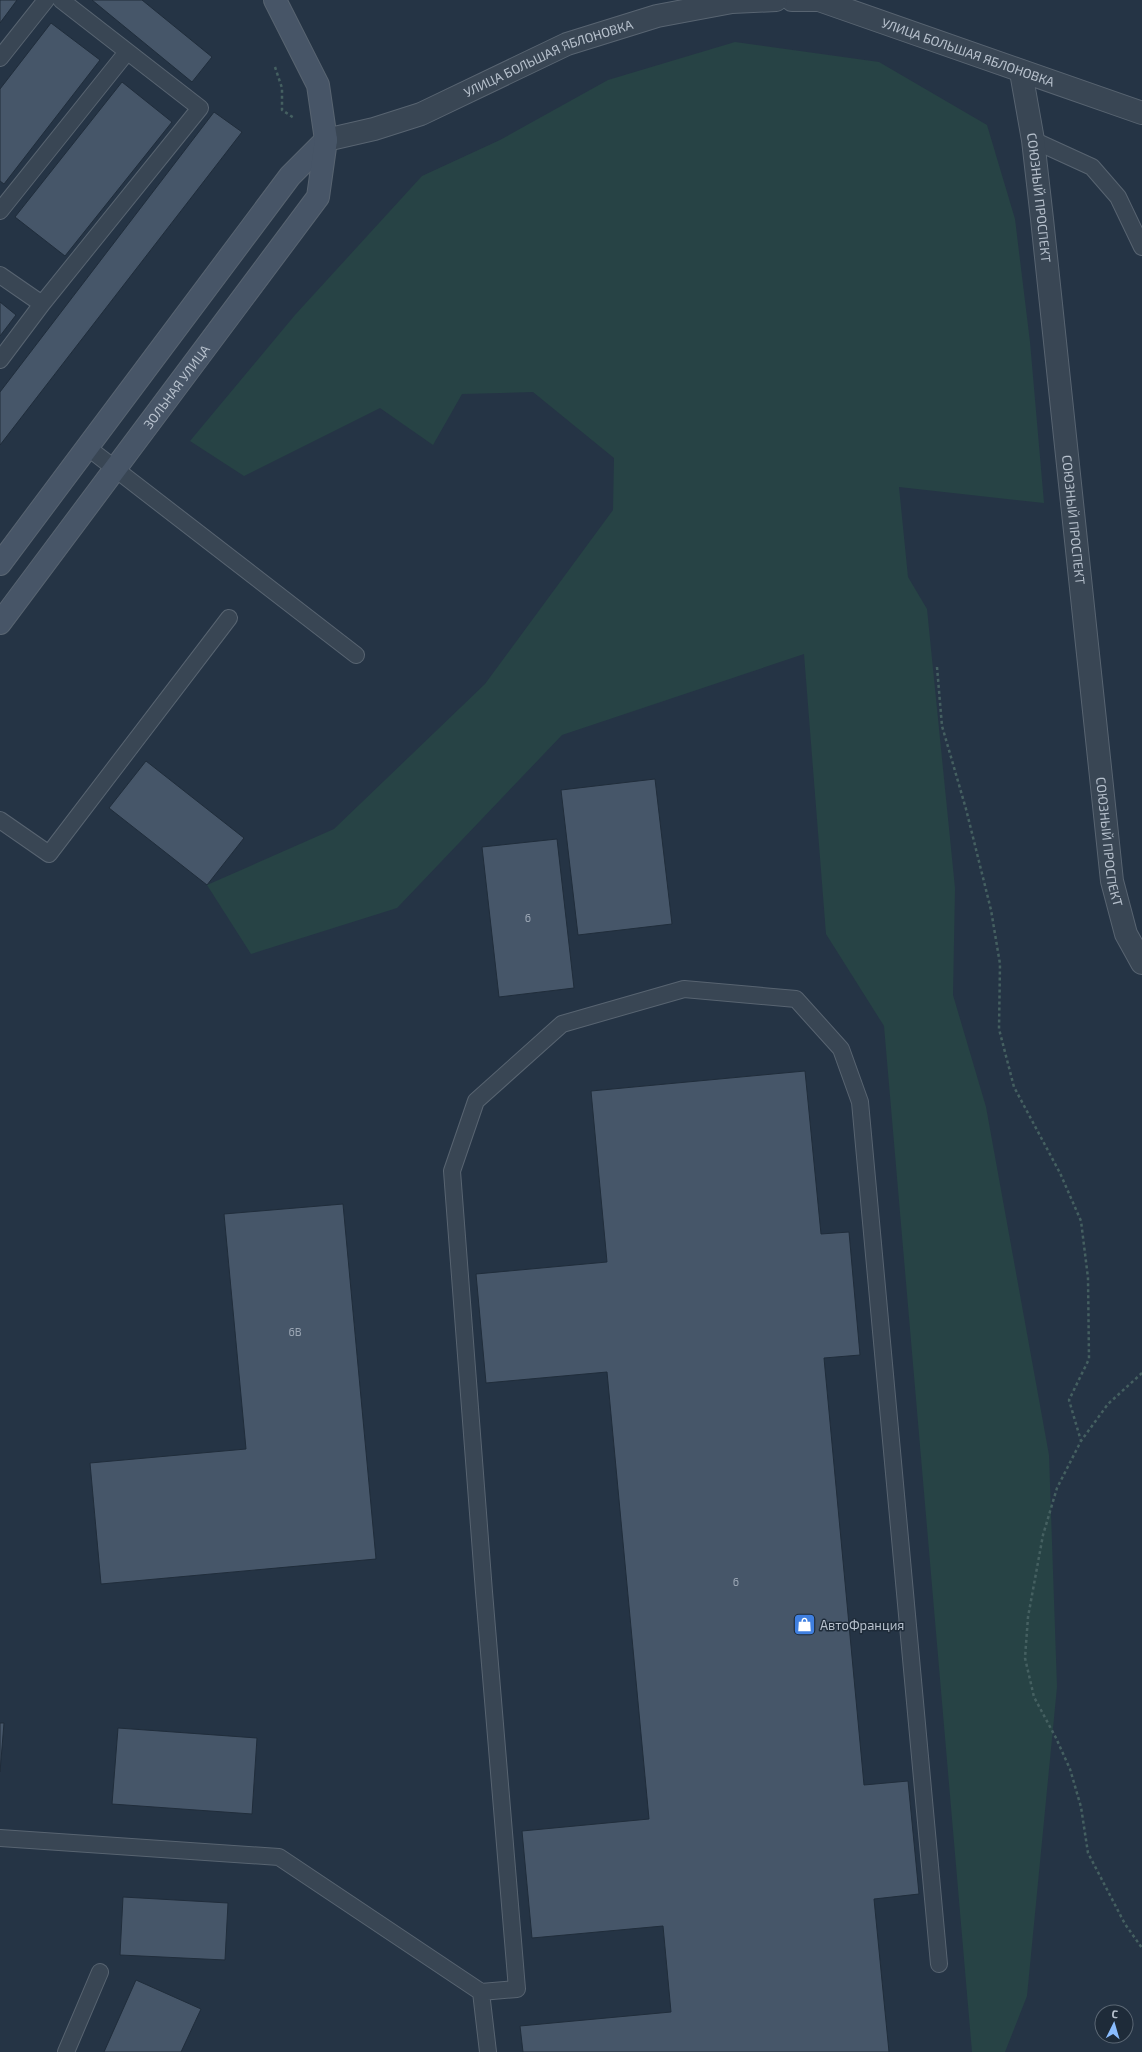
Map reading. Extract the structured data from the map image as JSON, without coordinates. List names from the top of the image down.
{
  "streets": {
    "street": ["УЛИЦА БОЛЬШАЯ ЯБЛОНОВКА", "СОЮЗНЫЙ ПРОСПЕКТ", "ЗОЛЬНАЯ УЛИЦА"]
  },
  "crossings": [
    ["УЛИЦА БОЛЬШАЯ ЯБЛОНОВКА", "СОЮЗНЫЙ ПРОСПЕКТ"],
    ["УЛИЦА БОЛЬШАЯ ЯБЛОНОВКА", "ЗОЛЬНАЯ УЛИЦА"]
  ],
  "places": {
    "shop": ["АвтоФранция"]
  },
  "house_numbers": ["6", "6В", "6"],
  "north": "top"
}
